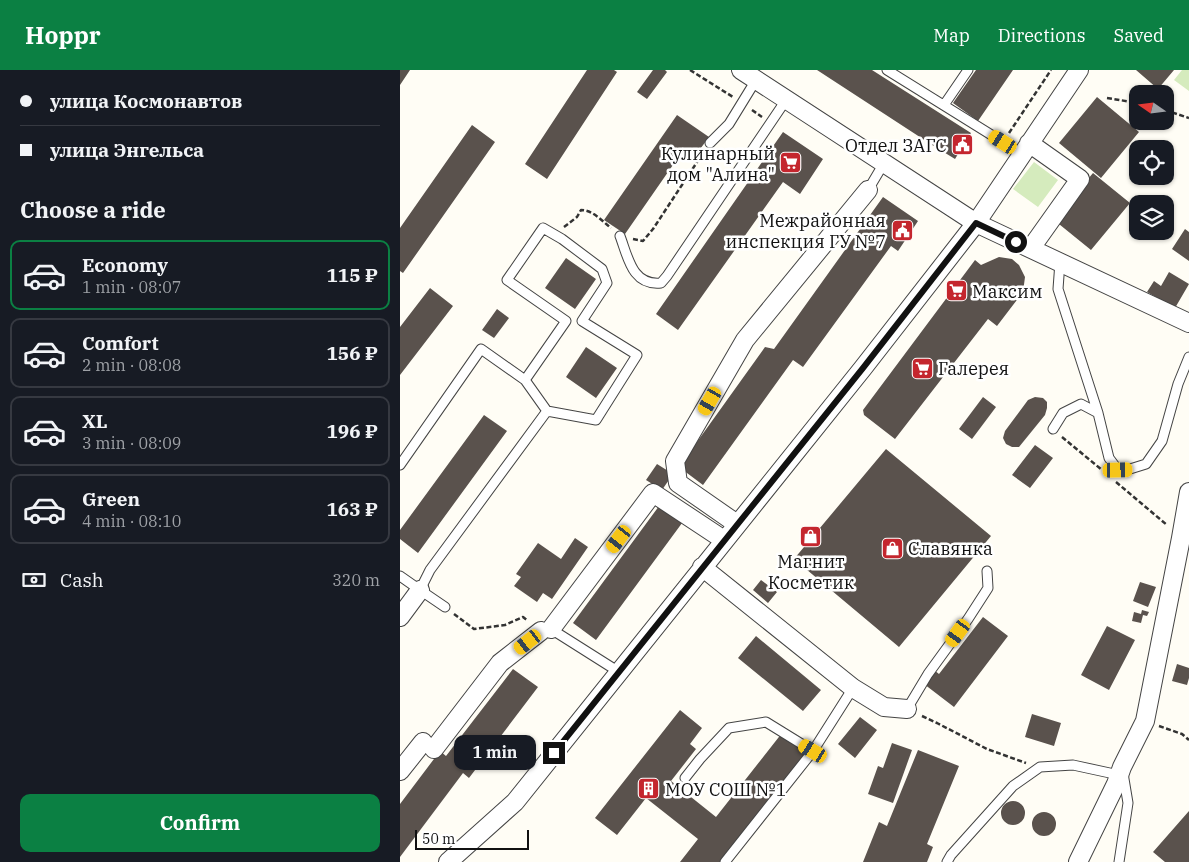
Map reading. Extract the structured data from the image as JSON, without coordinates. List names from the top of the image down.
{
  "places": {
    "public building": ["Отдел ЗАГС", "Межрайонная инспекция ГУ №7"],
    "supermarket": ["Кулинарный дом \"Алина\"", "Максим", "Галерея"],
    "shop": ["Магнит Косметик", "Славянка"],
    "building": ["МОУ СОШ №1"]
  },
  "scale_bar": "50 m",
  "north": "left",
  "page": {
    "header": "Hoppr",
    "nav": ["Map", "Directions", "Saved"],
    "banner": ["улица Космонавтов", "улица Энгельса"],
    "heading": "Choose a ride",
    "list": [
      {
        "name": "Economy",
        "note": "1 min · 08:07",
        "value": "115 ₽"
      },
      {
        "name": "Comfort",
        "note": "2 min · 08:08",
        "value": "156 ₽"
      },
      {
        "name": "XL",
        "note": "3 min · 08:09",
        "value": "196 ₽"
      },
      {
        "name": "Green",
        "note": "4 min · 08:10",
        "value": "163 ₽"
      }
    ],
    "pay": ["Cash", "320 m"],
    "bubble": "1 min",
    "buttons": "Confirm",
    "scale": "50 m"
  }
}
